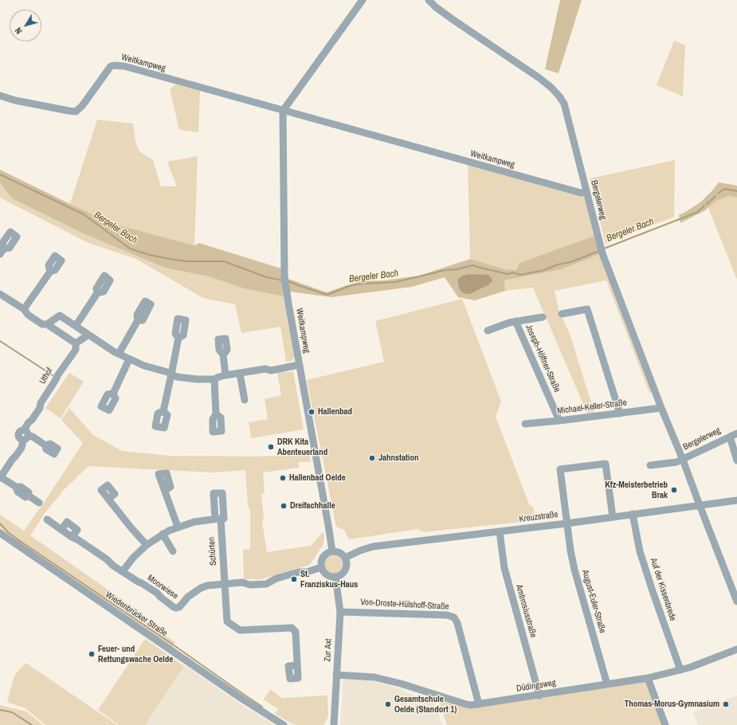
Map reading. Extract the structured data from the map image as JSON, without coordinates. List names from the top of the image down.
{
  "streets": {
    "street": [
      "Weitkampweg",
      "Bergelerweg",
      "Joseph-Höffner-Straße",
      "Uthof",
      "Michael-Keller-Straße",
      "Kreuzstraße",
      "Schürten",
      "Moorwiese",
      "Auf der Kissenbrede",
      "August-Euler-Straße",
      "Von-Droste-Hülshoff-Straße",
      "Ambrosiusstraße",
      "Wiedenbrücker Straße",
      "Zur Axt",
      "Düdingsweg"
    ]
  },
  "crossings": [
    ["Weitkampweg", "Bergelerweg"],
    ["Weitkampweg", "Kreuzstraße"],
    ["Weitkampweg", "Moorwiese"],
    ["Weitkampweg", "Zur Axt"],
    ["Bergelerweg", "Michael-Keller-Straße"],
    ["Bergelerweg", "Kreuzstraße"],
    ["Joseph-Höffner-Straße", "Michael-Keller-Straße"],
    ["Kreuzstraße", "Moorwiese"],
    ["Kreuzstraße", "Auf der Kissenbrede"],
    ["Kreuzstraße", "August-Euler-Straße"],
    ["Kreuzstraße", "Ambrosiusstraße"],
    ["Kreuzstraße", "Zur Axt"],
    ["Schürten", "Moorwiese"],
    ["Moorwiese", "Zur Axt"],
    ["Auf der Kissenbrede", "Düdingsweg"],
    ["August-Euler-Straße", "Düdingsweg"],
    ["Von-Droste-Hülshoff-Straße", "Zur Axt"],
    ["Von-Droste-Hülshoff-Straße", "Düdingsweg"],
    ["Ambrosiusstraße", "Düdingsweg"],
    ["Zur Axt", "Düdingsweg"]
  ],
  "water": ["Bergeler Bach"],
  "places": [
    "Hallenbad",
    "DRK Kita Abenteuerland",
    "Jahnstation",
    "Hallenbad Oelde",
    "Kfz-Meisterbetrieb Brak",
    "Dreifachhalle",
    "St. Franziskus-Haus",
    "Feuer- und Rettungswache Oelde",
    "Gesamtschule Oelde (Standort 1)",
    "Thomas-Morus-Gymnasium"
  ],
  "north": "bottom left"
}
